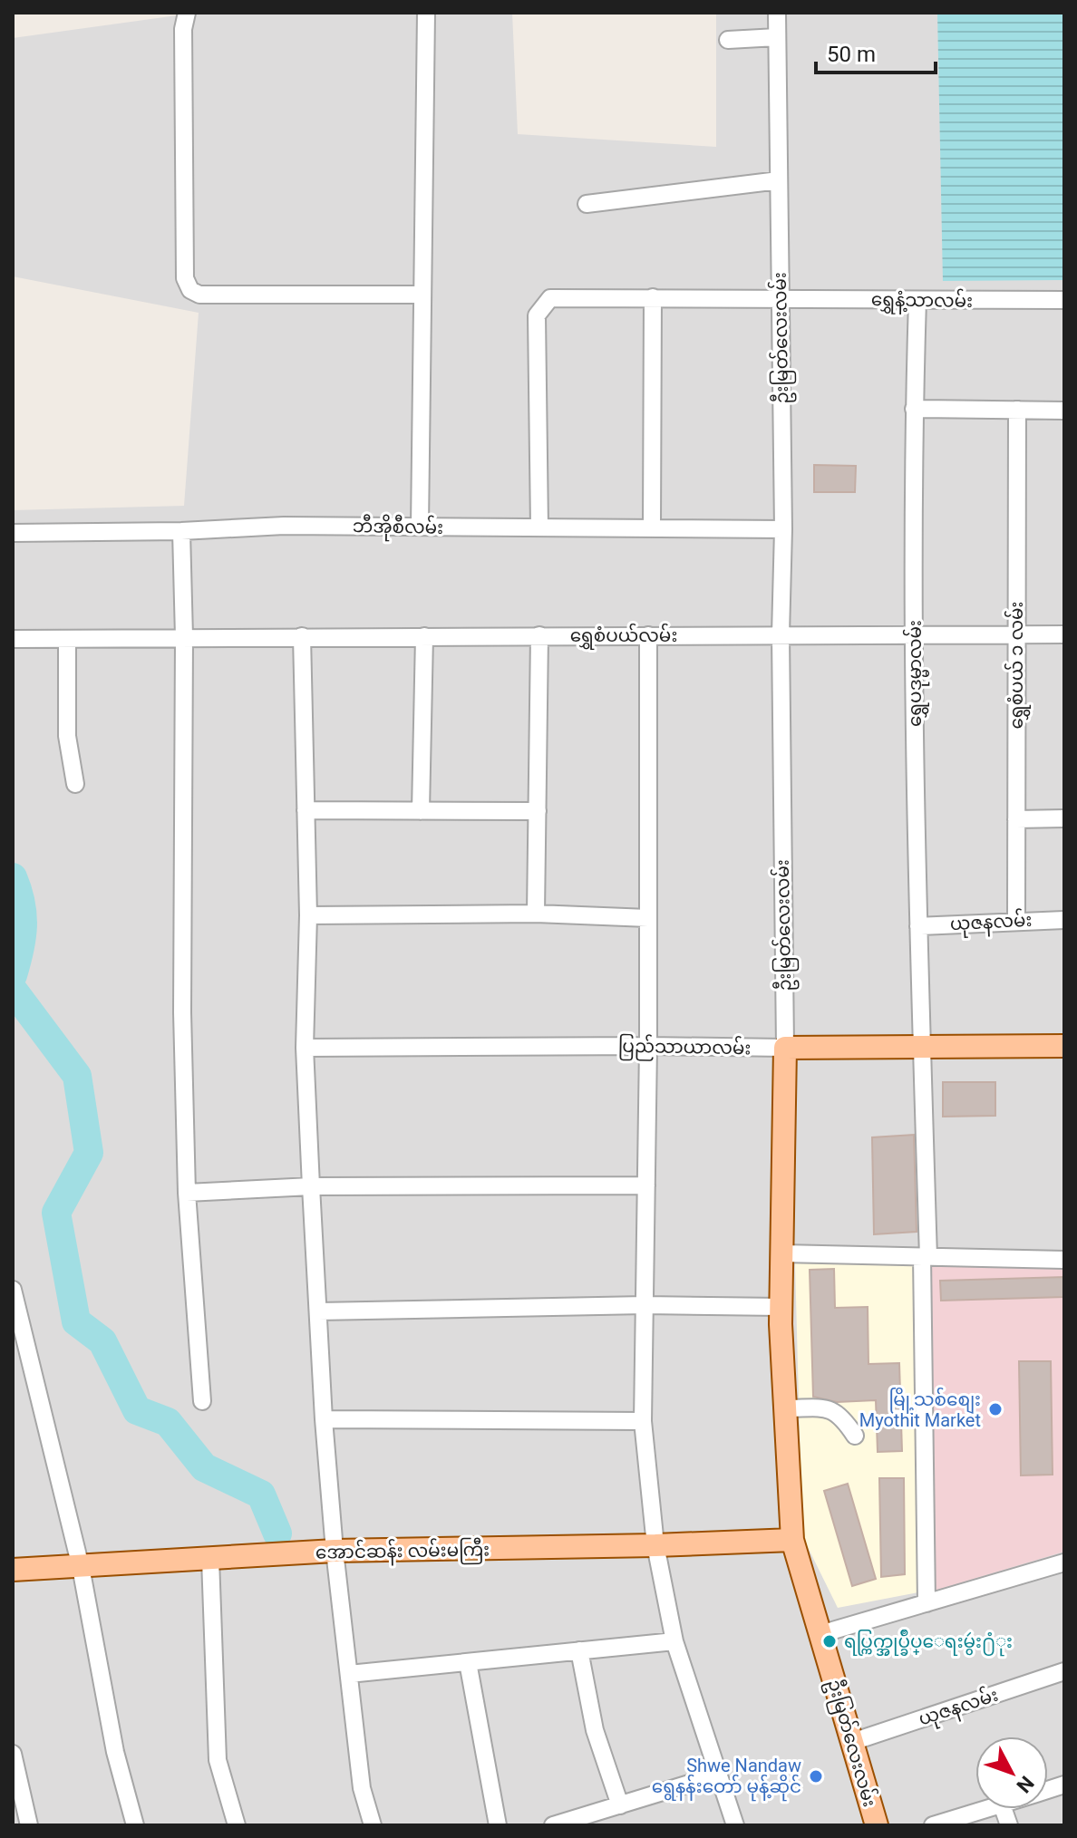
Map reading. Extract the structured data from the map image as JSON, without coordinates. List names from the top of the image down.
{
  "streets": {
    "main road": ["ဦးမြတ်လေးလမ်း", "ပြည်သာယာလမ်း", "အောင်ဆန်း လမ်းမကြီး"],
    "street": [
      "ရွှေနံ့သာလမ်း",
      "ဘီအိုစီလမ်း",
      "ရွှေစံပယ်လမ်း",
      "ရွှေစံပယ် ၁ လမ်း",
      "ရွှေပဒုမ္မာလမ်း",
      "ယုဇနလမ်း"
    ]
  },
  "crossings": [
    ["ရွှေနံ့သာလမ်း", "ဦးမြတ်လေးလမ်း"],
    ["ရွှေနံ့သာလမ်း", "ဘီအိုစီလမ်း"],
    ["ရွှေနံ့သာလမ်း", "ရွှေပဒုမ္မာလမ်း"],
    ["ဦးမြတ်လေးလမ်း", "ဘီအိုစီလမ်း"],
    ["ဦးမြတ်လေးလမ်း", "ရွှေစံပယ်လမ်း"],
    ["ဦးမြတ်လေးလမ်း", "ယုဇနလမ်း"],
    ["ဦးမြတ်လေးလမ်း", "ပြည်သာယာလမ်း"],
    ["ဦးမြတ်လေးလမ်း", "အောင်ဆန်း လမ်းမကြီး"],
    ["ရွှေစံပယ်လမ်း", "ရွှေစံပယ် ၁ လမ်း"],
    ["ရွှေစံပယ်လမ်း", "ရွှေပဒုမ္မာလမ်း"],
    ["ရွှေစံပယ် ၁ လမ်း", "ယုဇနလမ်း"],
    ["ရွှေပဒုမ္မာလမ်း", "ယုဇနလမ်း"],
    ["ရွှေပဒုမ္မာလမ်း", "ပြည်သာယာလမ်း"]
  ],
  "places": ["မြို့သစ်စျေး Myothit Market", "ရပ္ကြက္အုပ္ခ်ဳပ္ေရးမွဴး႐ံုး", "Shwe Nandaw ရွေနန်းတော် မုန့်ဆိုင်"],
  "scale_bar": "50 m",
  "north": "bottom right"
}
